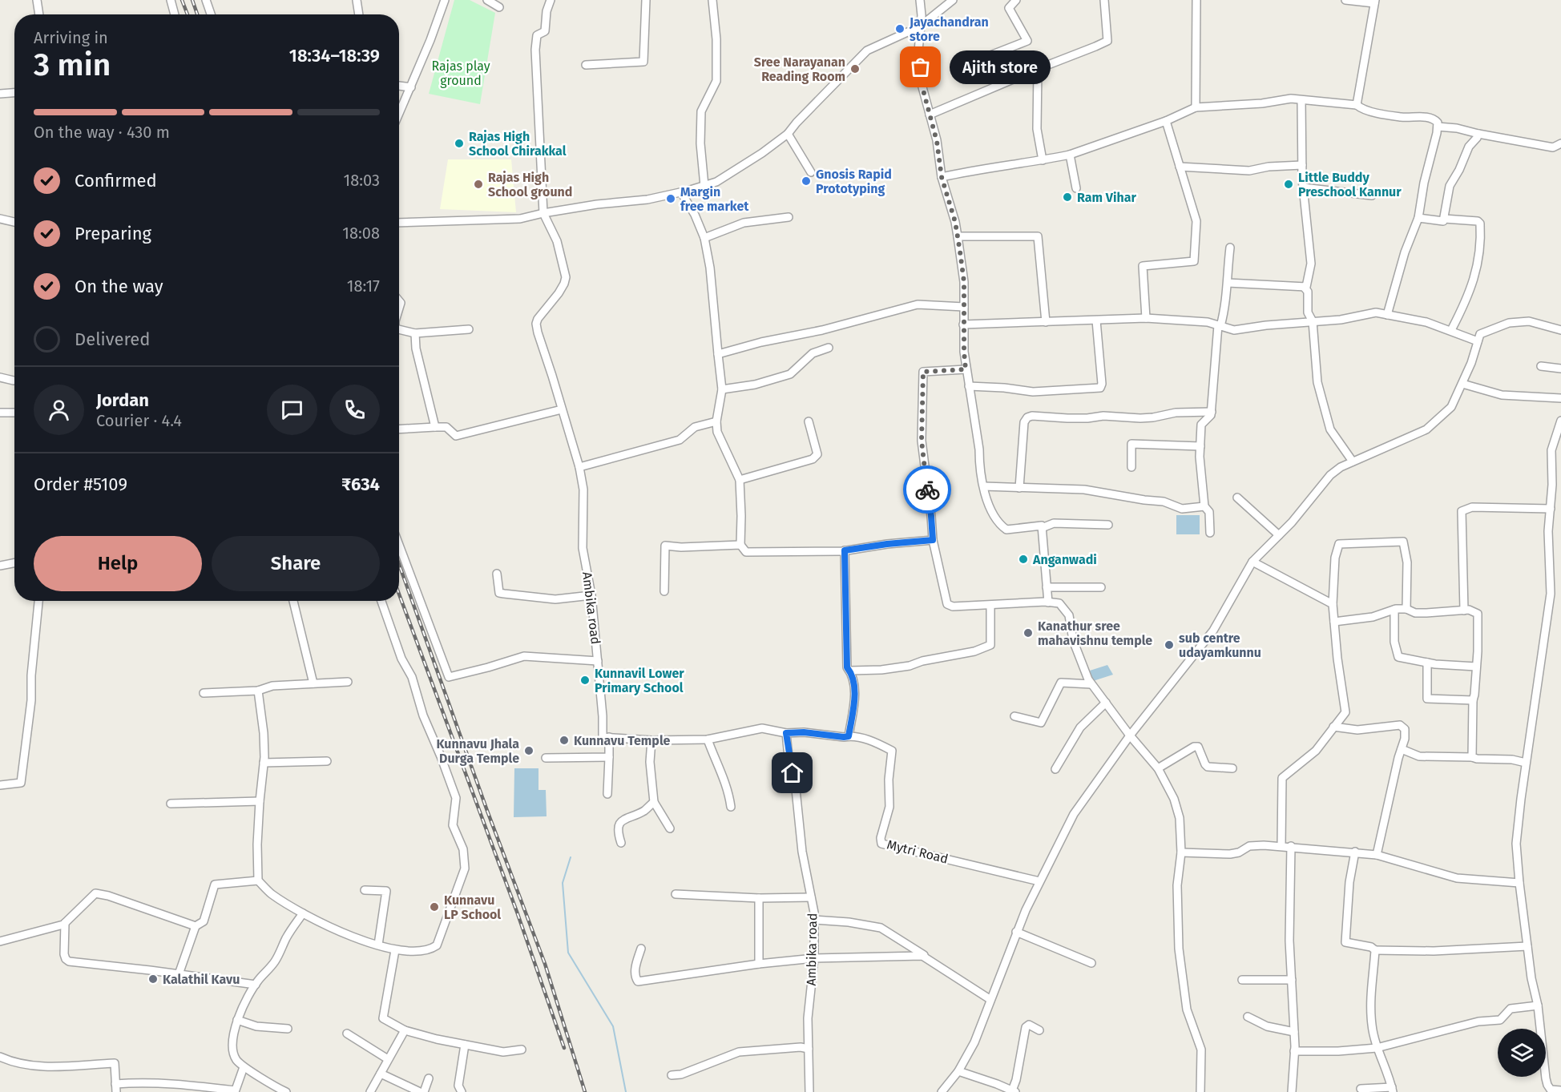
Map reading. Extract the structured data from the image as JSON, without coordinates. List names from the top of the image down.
{
  "streets": {
    "street": ["Ambika road", "Mytri Road"]
  },
  "crossings": [
    ["Ambika road", "Mytri Road"]
  ],
  "parks": ["Rajas play ground"],
  "places": [
    "Jayachandran store",
    "Ajith store",
    "Sree Narayanan Reading Room",
    "Rajas High School Chirakkal",
    "Gnosis Rapid Prototyping",
    "Rajas High School ground",
    "Little Buddy Preschool Kannur",
    "Ram Vihar",
    "Margin free market",
    "Anganwadi",
    "Kanathur sree mahavishnu temple",
    "sub centre udayamkunnu",
    "Kunnavil Lower Primary School",
    "Kunnavu Temple",
    "Kunnavu Jhala Durga Temple",
    "Kunnavu LP School",
    "Kalathil Kavu"
  ],
  "page": {
    "heading": ["3 min", "Arriving in", "18:34–18:39"],
    "panel": [
      "Jordan",
      "Courier · 4.4",
      "Order #5109",
      "₹634"
    ],
    "bubble": "Ajith store",
    "bar": "On the way · 430 m",
    "list": [
      ["Confirmed", "18:03"],
      ["Preparing", "18:08"],
      ["On the way", "18:17"],
      "Delivered"
    ],
    "buttons": ["Help", "Share"]
  }
}
